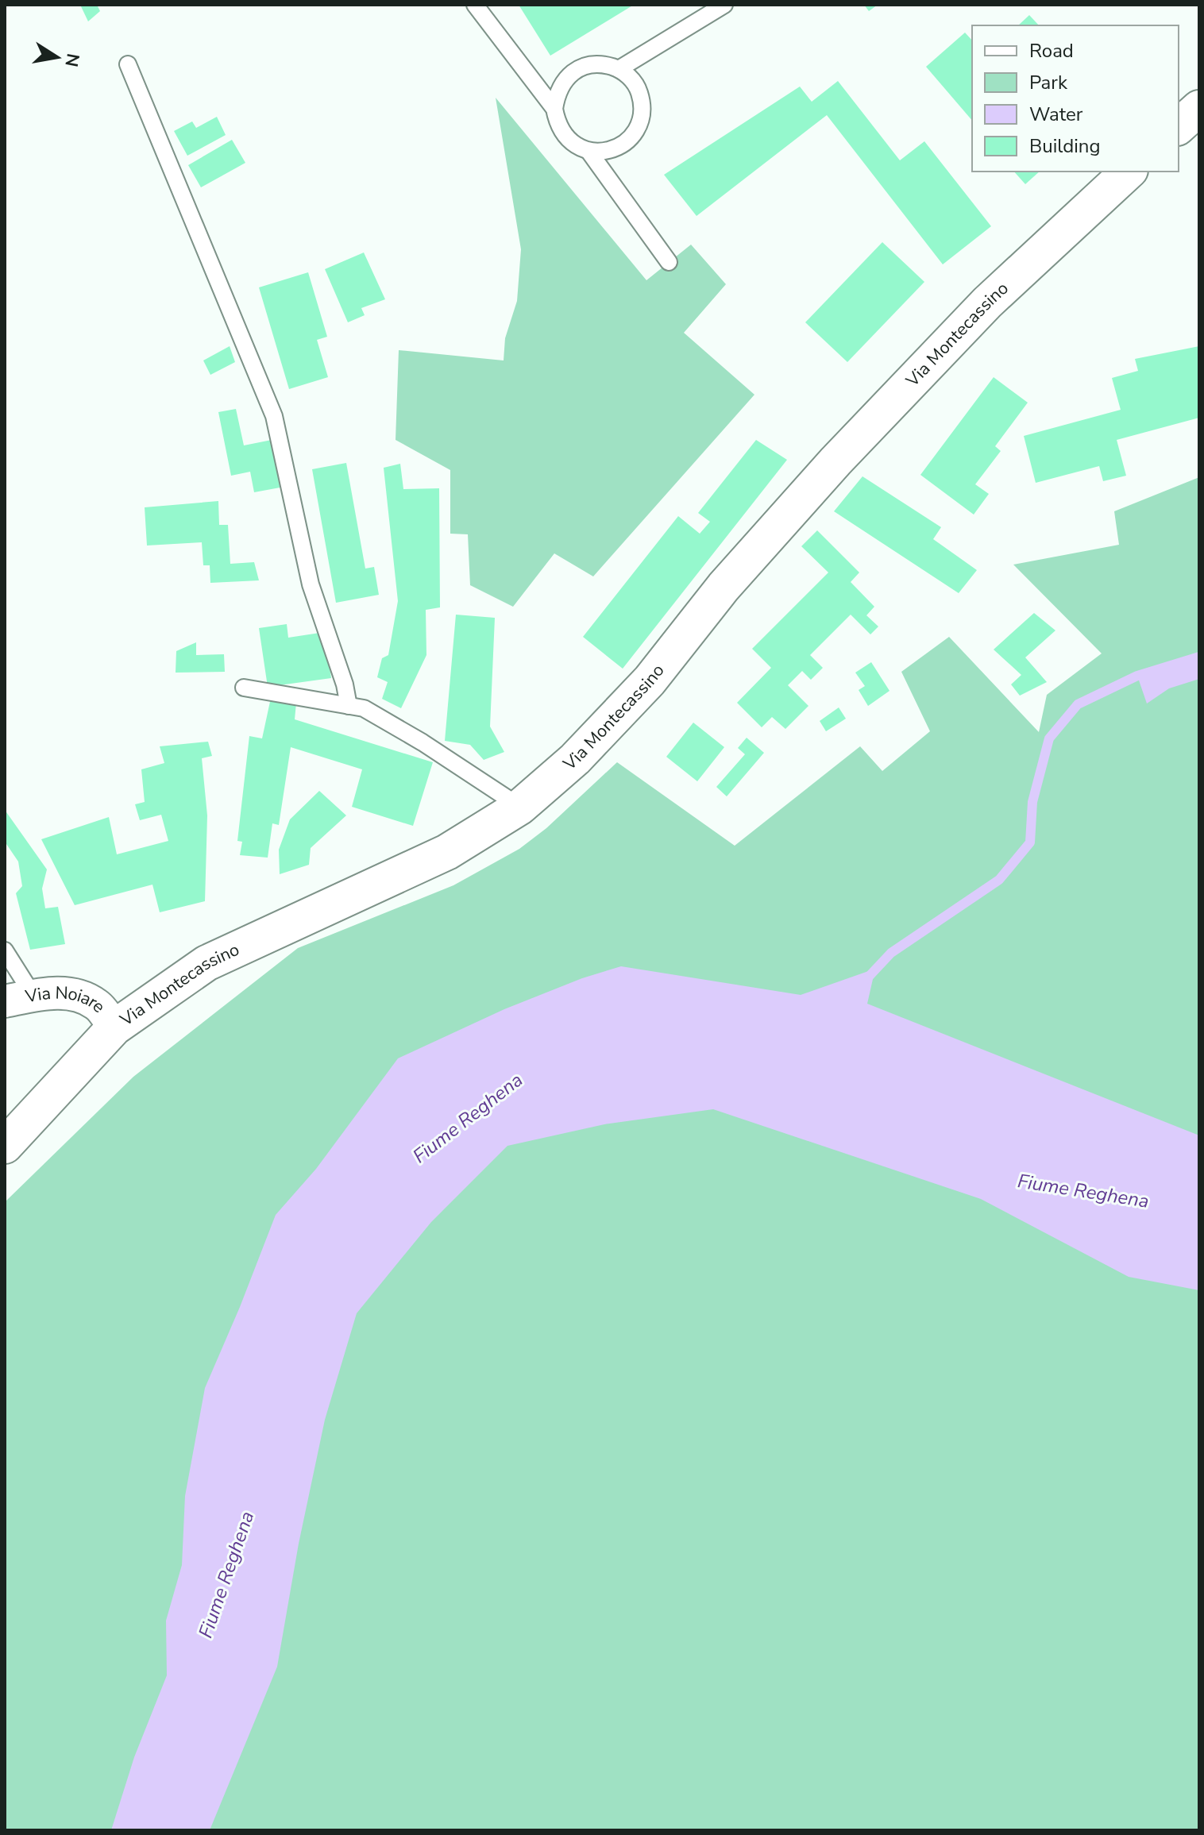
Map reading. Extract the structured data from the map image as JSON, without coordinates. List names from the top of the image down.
{
  "streets": {
    "street": ["Via Montecassino", "Via Noiare"]
  },
  "crossings": [
    ["Via Montecassino", "Via Noiare"]
  ],
  "water": ["Fiume Reghena"],
  "legend": [
    "Road",
    "Park",
    "Water",
    "Building"
  ],
  "north": "right"
}
